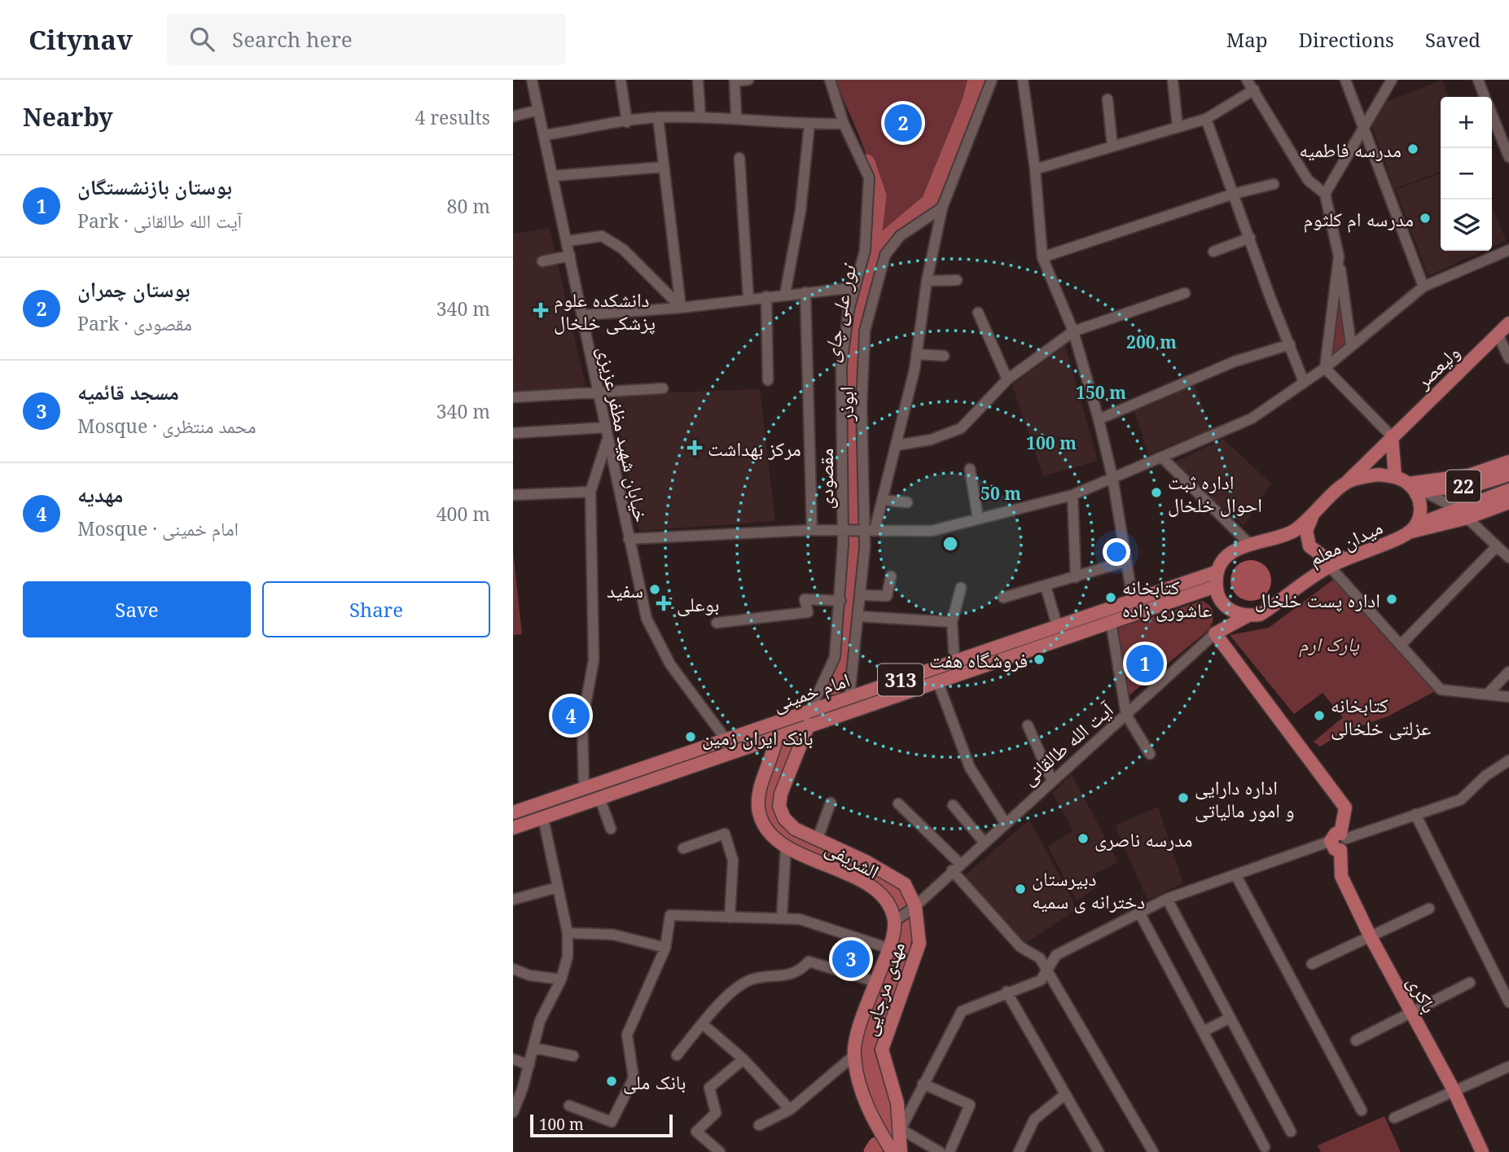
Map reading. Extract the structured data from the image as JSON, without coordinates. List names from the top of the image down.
{
  "streets": {
    "main road": [
      "ولیعصر",
      "22",
      "میدان معلم",
      "313",
      "امام خمینی",
      "آیت الله طالقانی",
      "الشریفی",
      "مهدی مرجایی",
      "باکری"
    ],
    "street": ["ابوذر", "خیابان شهید مظفر عزیزی", "مقصودی"]
  },
  "crossings": [
    ["ولیعصر", "22"],
    ["ولیعصر", "میدان معلم"],
    ["ابوذر", "امام خمینی"],
    ["خیابان شهید مظفر عزیزی", "امام خمینی"],
    ["مقصودی", "امام خمینی"],
    ["مقصودی", "مهدی مرجایی"],
    ["22", "میدان معلم"],
    ["میدان معلم", "امام خمینی"],
    ["میدان معلم", "آیت الله طالقانی"],
    ["امام خمینی", "الشریفی"],
    ["امام خمینی", "مهدی مرجایی"],
    ["آیت الله طالقانی", "الشریفی"],
    ["آیت الله طالقانی", "مهدی مرجایی"],
    ["آیت الله طالقانی", "باکری"]
  ],
  "water": ["نور علی چای"],
  "parks": ["پارک ارم"],
  "places": {
    "other": [
      "مدرسه فاطمیه",
      "مدرسه ام کلثوم",
      "اداره ثبت احوال خلخال",
      "سفید",
      "کتابخانه عاشوری زاده",
      "اداره پست خلخال",
      "فروشگاه هفت",
      "کتابخانه عزلتی خلخالی",
      "بانک ایران زمین",
      "اداره دارایی و امور مالیاتی",
      "مدرسه ناصری",
      "دبیرستان دخترانه ی سمیه",
      "بانک ملی"
    ],
    "health": ["دانشکده علوم پزشکی خلخال", "مرکز بهداشت", "بوعلی"]
  },
  "scale_bar": "100 m",
  "page": {
    "header": "Citynav",
    "search": "Search here",
    "nav": ["Map", "Directions", "Saved"],
    "heading": ["Nearby", "4 results"],
    "map_buttons": ["+", "−"],
    "pins": [
      "2",
      "1",
      "4",
      "3"
    ],
    "list": [
      {
        "mark": "1",
        "name": "بوستان بازنشستگان",
        "note": "Park · آیت الله طالقانی",
        "value": "80 m"
      },
      {
        "mark": "2",
        "name": "بوستان چمران",
        "note": "Park · مقصودی",
        "value": "340 m"
      },
      {
        "mark": "3",
        "name": "مسجد قائمیه",
        "note": "Mosque · محمد منتظری",
        "value": "340 m"
      },
      {
        "mark": "4",
        "name": "مهدیه",
        "note": "Mosque · امام خمینی",
        "value": "400 m"
      }
    ],
    "buttons": ["Save", "Share"],
    "scale": "100 m"
  },
  "rings": [
    "200 m",
    "150 m",
    "100 m",
    "50 m"
  ]
}
